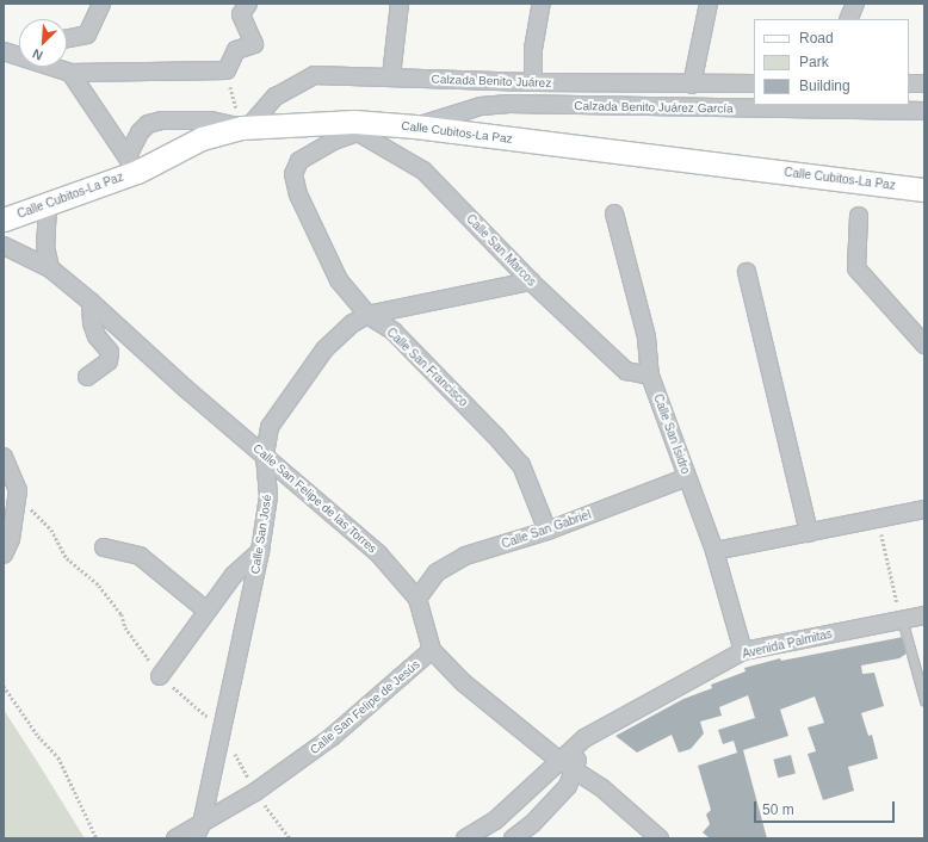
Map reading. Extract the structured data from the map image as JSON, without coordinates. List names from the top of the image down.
{
  "streets": {
    "main road": ["Calle Cubitos-La Paz"],
    "street": [
      "Calzada Benito Juárez",
      "Calzada Benito Juárez García",
      "Calle San Marcos",
      "Calle San Francisco",
      "Calle San Isidro",
      "Calle San Felipe de las Torres",
      "Calle San Gabriel",
      "Calle San José",
      "Avenida Palmitas",
      "Calle San Felipe de Jesús"
    ]
  },
  "crossings": [
    ["Calzada Benito Juárez", "Calle Cubitos-La Paz"],
    ["Calzada Benito Juárez García", "Calle Cubitos-La Paz"],
    ["Calle Cubitos-La Paz", "Calle San Marcos"],
    ["Calle Cubitos-La Paz", "Calle San Francisco"],
    ["Calle San Marcos", "Calle San Francisco"],
    ["Calle San Marcos", "Calle San Isidro"],
    ["Calle San Marcos", "Calle San José"],
    ["Calle San Francisco", "Calle San Gabriel"],
    ["Calle San Francisco", "Calle San José"],
    ["Calle San Isidro", "Calle San Gabriel"],
    ["Calle San Isidro", "Avenida Palmitas"],
    ["Calle San Felipe de las Torres", "Calle San Gabriel"],
    ["Calle San Felipe de las Torres", "Calle San José"],
    ["Calle San Felipe de las Torres", "Avenida Palmitas"],
    ["Calle San Felipe de las Torres", "Calle San Felipe de Jesús"],
    ["Calle San José", "Calle San Felipe de Jesús"]
  ],
  "legend": ["Road", "Park", "Building"],
  "scale_bar": "50 m",
  "north": "bottom left"
}
